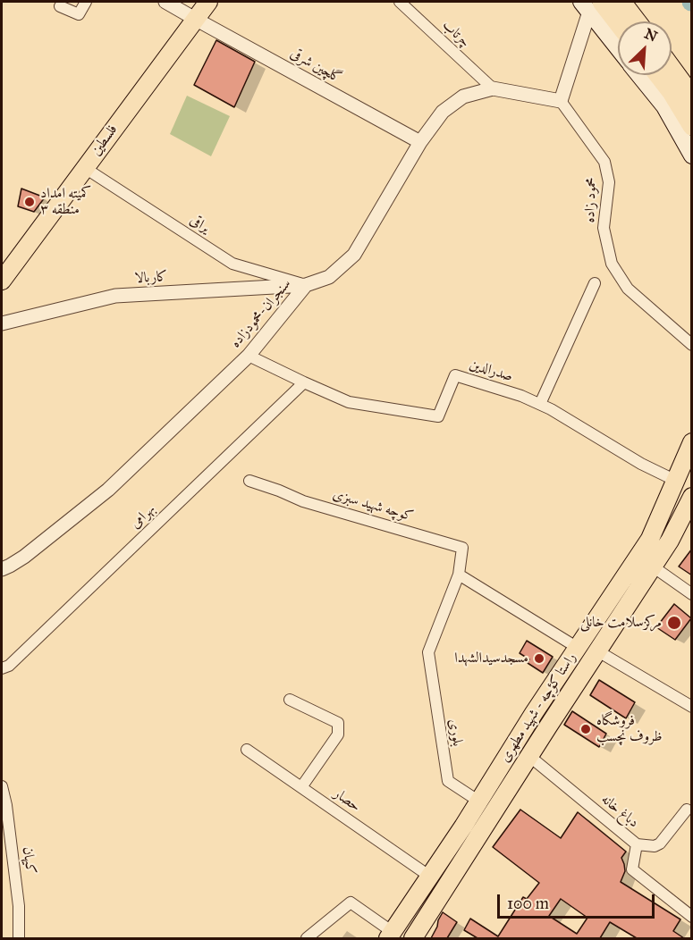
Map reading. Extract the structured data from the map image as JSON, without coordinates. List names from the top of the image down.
{
  "streets": {
    "main road": ["فلسطین", "راستا کؤچه - شهید مطهری"],
    "street": [
      "چرتاب",
      "گلچین شرقی",
      "محمود زاده",
      "یراقی",
      "کاربالا",
      "سنجران-محمودزاده",
      "صدرالدین",
      "کوچه شهید سبزی",
      "بهرامی",
      "بلوری",
      "حصار",
      "دباغ خانه",
      "کیهان"
    ]
  },
  "crossings": [
    ["چرتاب", "سنجران-محمودزاده"],
    ["گلچین شرقی", "فلسطین"],
    ["گلچین شرقی", "سنجران-محمودزاده"],
    ["فلسطین", "یراقی"],
    ["محمود زاده", "سنجران-محمودزاده"],
    ["یراقی", "کاربالا"],
    ["یراقی", "سنجران-محمودزاده"],
    ["کاربالا", "سنجران-محمودزاده"],
    ["سنجران-محمودزاده", "صدرالدین"],
    ["صدرالدین", "بهرامی"],
    ["صدرالدین", "راستا کؤچه - شهید مطهری"],
    ["کوچه شهید سبزی", "بلوری"],
    ["راستا کؤچه - شهید مطهری", "بلوری"],
    ["راستا کؤچه - شهید مطهری", "حصار"],
    ["راستا کؤچه - شهید مطهری", "دباغ خانه"]
  ],
  "places": [
    "کمیته امداد منطقه ۳",
    "مرکزسلامت خانلی",
    "مسجدسیدالشهدا",
    "فروشگاه ظروف نچسب"
  ],
  "scale_bar": "100 m",
  "north": "top right"
}
